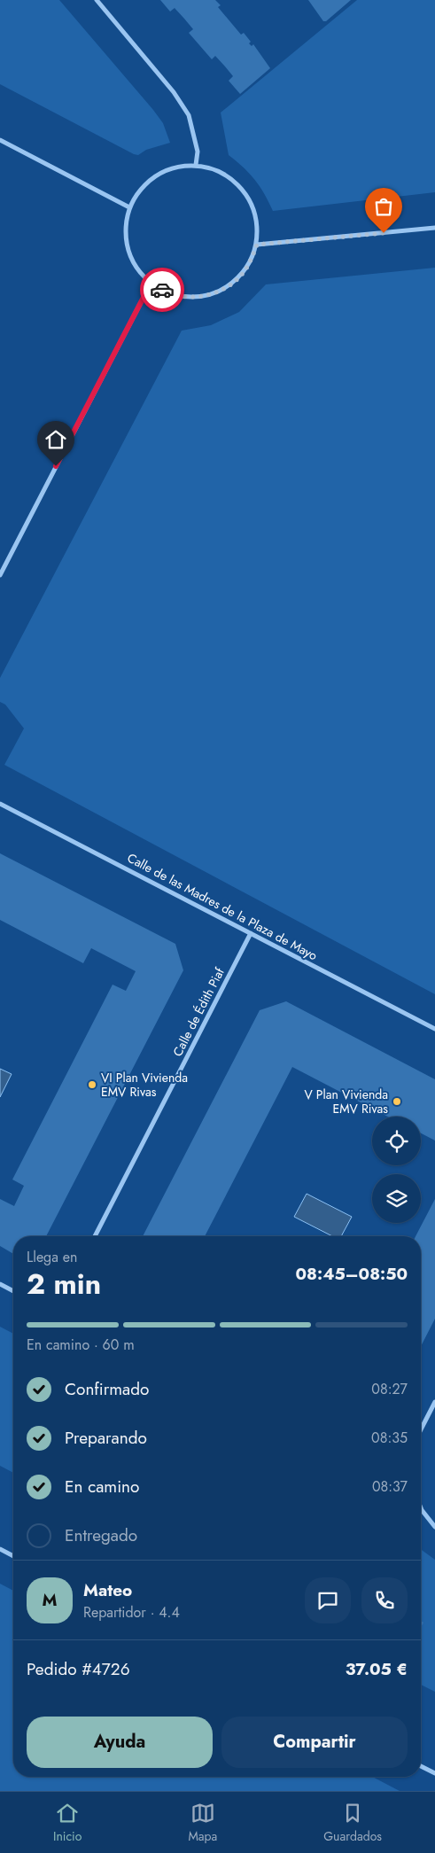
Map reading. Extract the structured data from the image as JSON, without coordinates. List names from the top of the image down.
{
  "streets": {
    "street": ["Calle de las Madres de la Plaza de Mayo", "Calle de Édith Piaf"]
  },
  "crossings": [
    ["Calle de las Madres de la Plaza de Mayo", "Calle de Édith Piaf"]
  ],
  "places": ["VI Plan Vivienda EMV Rivas", "V Plan Vivienda EMV Rivas"],
  "page": {
    "heading": ["2 min", "Llega en", "08:45–08:50"],
    "panel": [
      "Mateo",
      "Repartidor · 4.4",
      "Pedido #4726",
      "37.05 €"
    ],
    "bar": "En camino · 60 m",
    "list": [
      ["Confirmado", "08:27"],
      ["Preparando", "08:35"],
      ["En camino", "08:37"],
      "Entregado"
    ],
    "round": "M",
    "buttons": ["Ayuda", "Compartir"],
    "tabs": ["Inicio", "Mapa", "Guardados"]
  }
}
